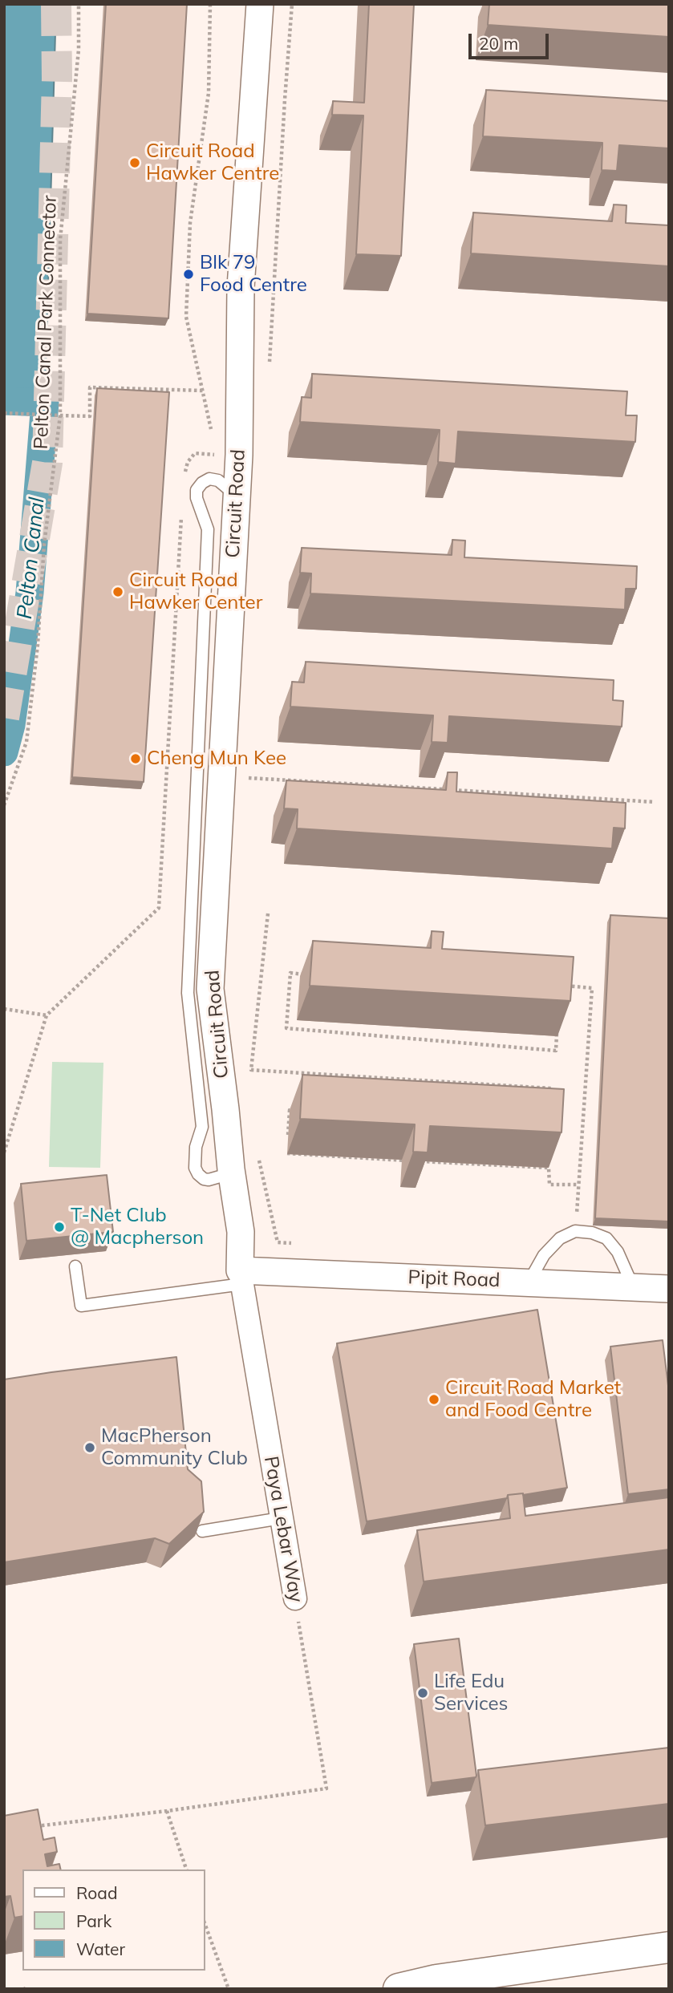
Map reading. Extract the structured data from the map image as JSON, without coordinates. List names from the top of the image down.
{
  "streets": {
    "street": ["Circuit Road", "Pipit Road", "Paya Lebar Way"],
    "path": ["Pelton Canal Park Connector"]
  },
  "crossings": [
    ["Circuit Road", "Pipit Road"],
    ["Circuit Road", "Paya Lebar Way"],
    ["Pipit Road", "Paya Lebar Way"]
  ],
  "water": ["Pelton Canal"],
  "places": [
    "Circuit Road Hawker Centre",
    "Blk 79 Food Centre",
    "Circuit Road Hawker Center",
    "Cheng Mun Kee",
    "T-Net Club @ Macpherson",
    "Circuit Road Market and Food Centre",
    "MacPherson Community Club",
    "Life Edu Services"
  ],
  "legend": ["Road", "Park", "Water"],
  "scale_bar": "20 m"
}
